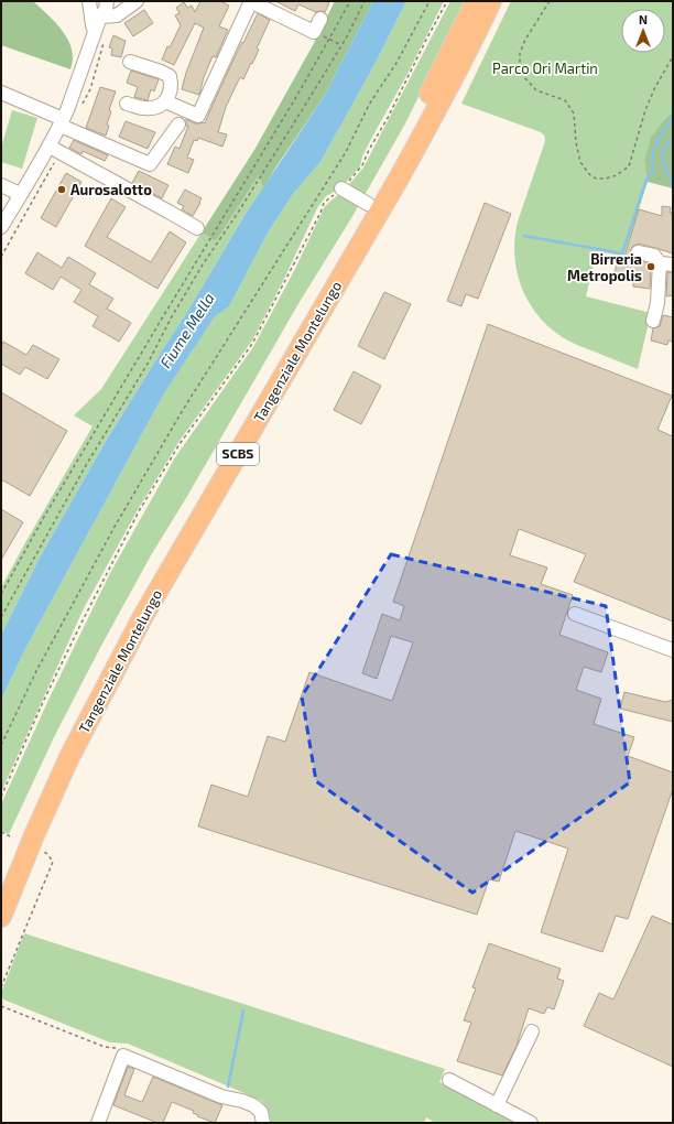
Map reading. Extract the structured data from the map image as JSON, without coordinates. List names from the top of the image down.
{
  "streets": {
    "highway": ["Tangenziale Montelungo", "SCBS"]
  },
  "water": ["Fiume Mella"],
  "parks": ["Parco Ori Martin"],
  "places": ["Aurosalotto", "Birreria Metropolis"],
  "north": "top"
}
